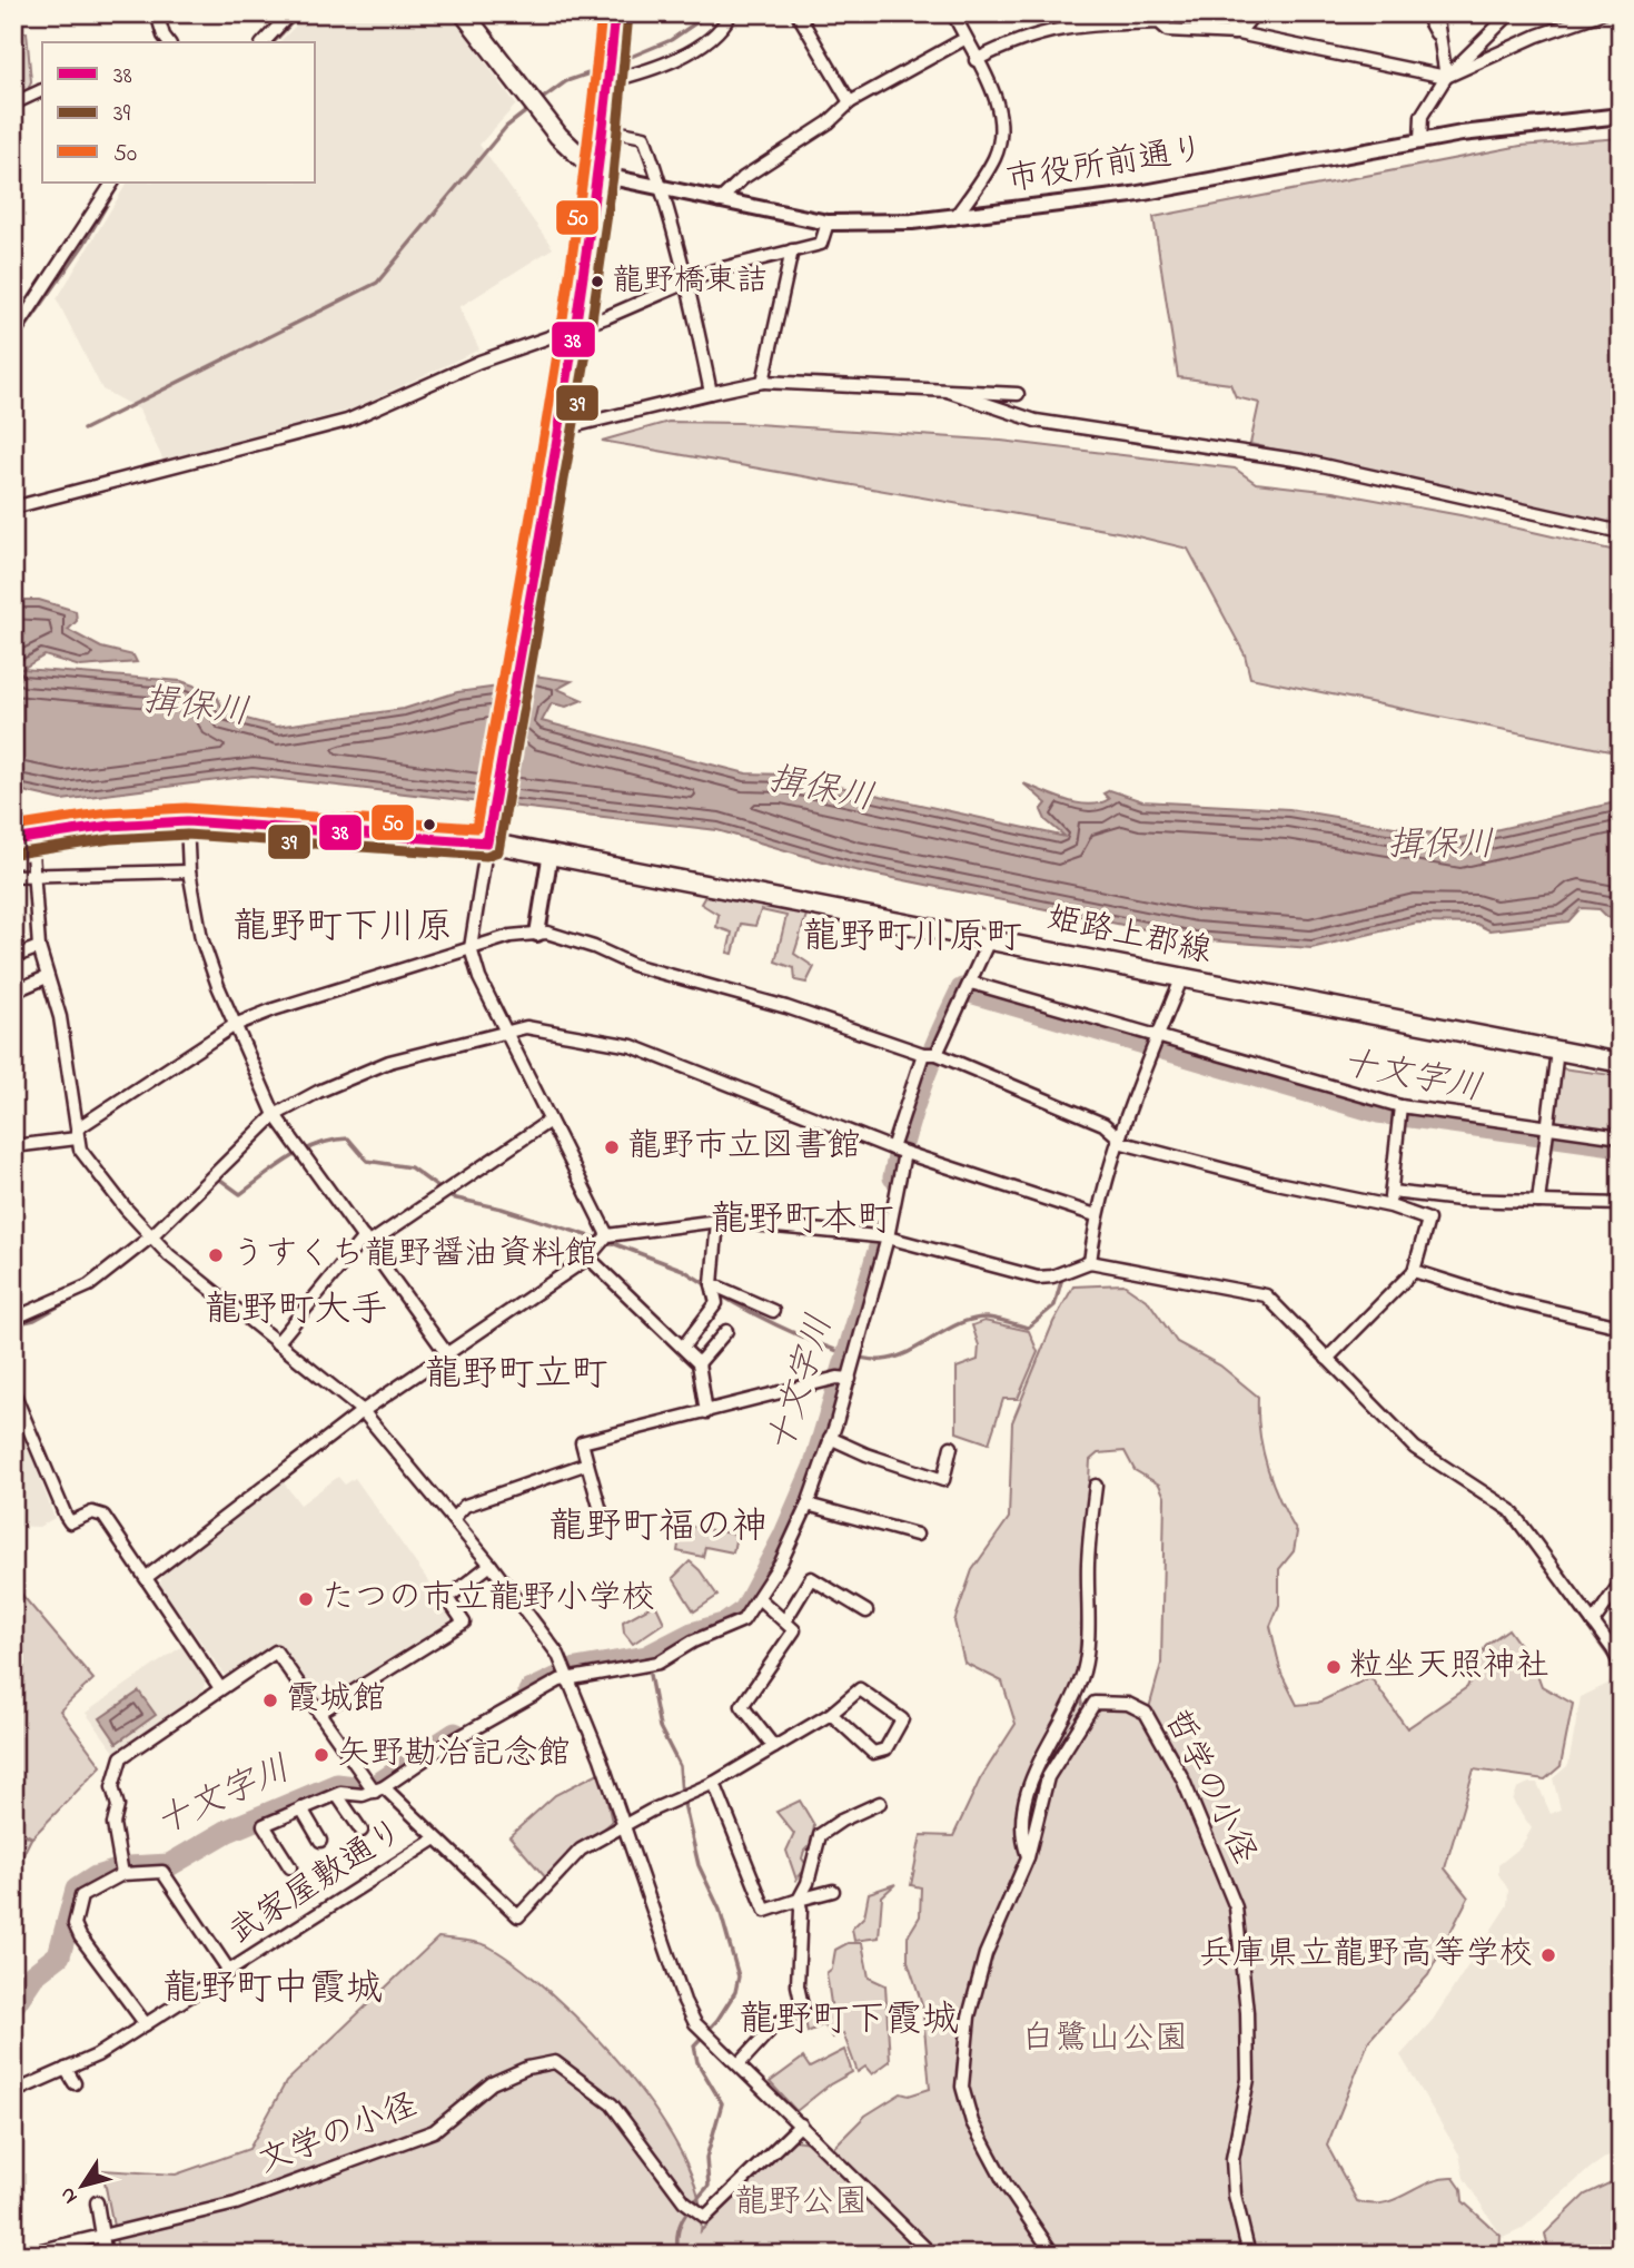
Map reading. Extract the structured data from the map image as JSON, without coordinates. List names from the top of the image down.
{
  "streets": {
    "main road": ["姫路上郡線"],
    "street": [
      "市役所前通り",
      "哲学の小径",
      "武家屋敷通り",
      "文学の小径"
    ]
  },
  "districts": [
    "龍野町下川原",
    "龍野町川原町",
    "龍野町本町",
    "龍野町大手",
    "龍野町立町",
    "龍野町福の神",
    "龍野町中霞城",
    "龍野町下霞城"
  ],
  "water": ["揖保川", "十文字川"],
  "parks": ["白鷺山公園", "龍野公園"],
  "places": [
    "龍野橋東詰",
    "龍野市立図書館",
    "うすくち龍野醤油資料館",
    "たつの市立龍野小学校",
    "粒坐天照神社",
    "霞城館",
    "矢野勘治記念館",
    "兵庫県立龍野高等学校"
  ],
  "lines": ["transit line 38", "transit line 50", "transit line 39"],
  "legend": ["38", "39", "50"],
  "north": "bottom left"
}
